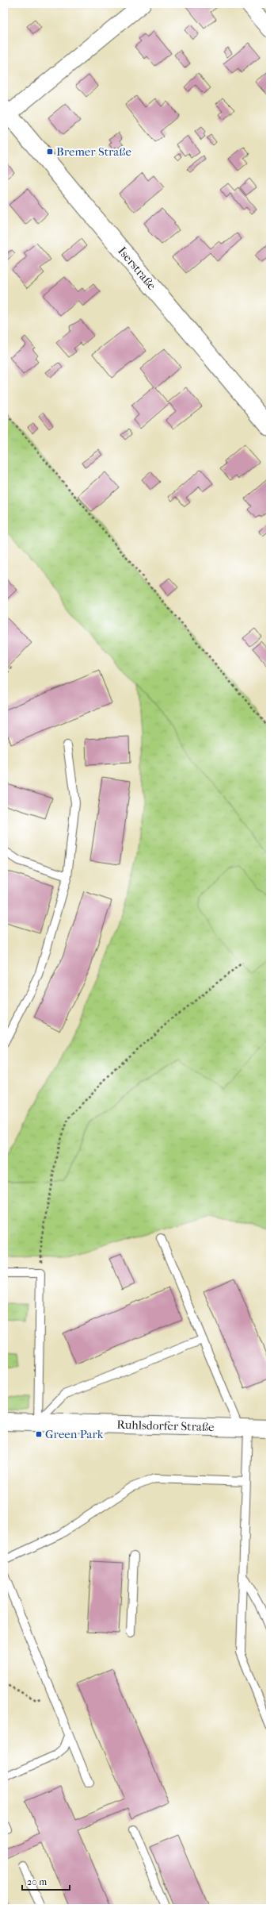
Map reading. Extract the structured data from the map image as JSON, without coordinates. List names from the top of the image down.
{
  "streets": {
    "street": ["Iserstraße", "Ruhlsdorfer Straße"]
  },
  "places": {
    "transit": ["Bremer Straße", "Green Park"]
  },
  "scale_bar": "20 m"
}
